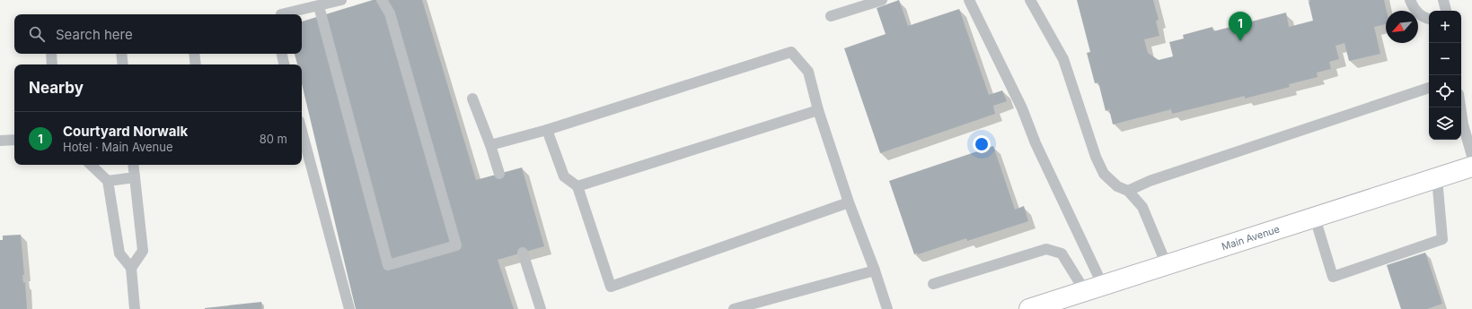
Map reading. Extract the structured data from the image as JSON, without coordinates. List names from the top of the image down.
{
  "streets": {
    "main road": ["Main Avenue"]
  },
  "north": "bottom left",
  "page": {
    "map_buttons": ["+", "−"],
    "pins": "1",
    "search": "Search here",
    "heading": "Nearby",
    "list": [
      {
        "mark": "1",
        "name": "Courtyard Norwalk",
        "note": "Hotel · Main Avenue",
        "value": "80 m"
      }
    ]
  }
}
